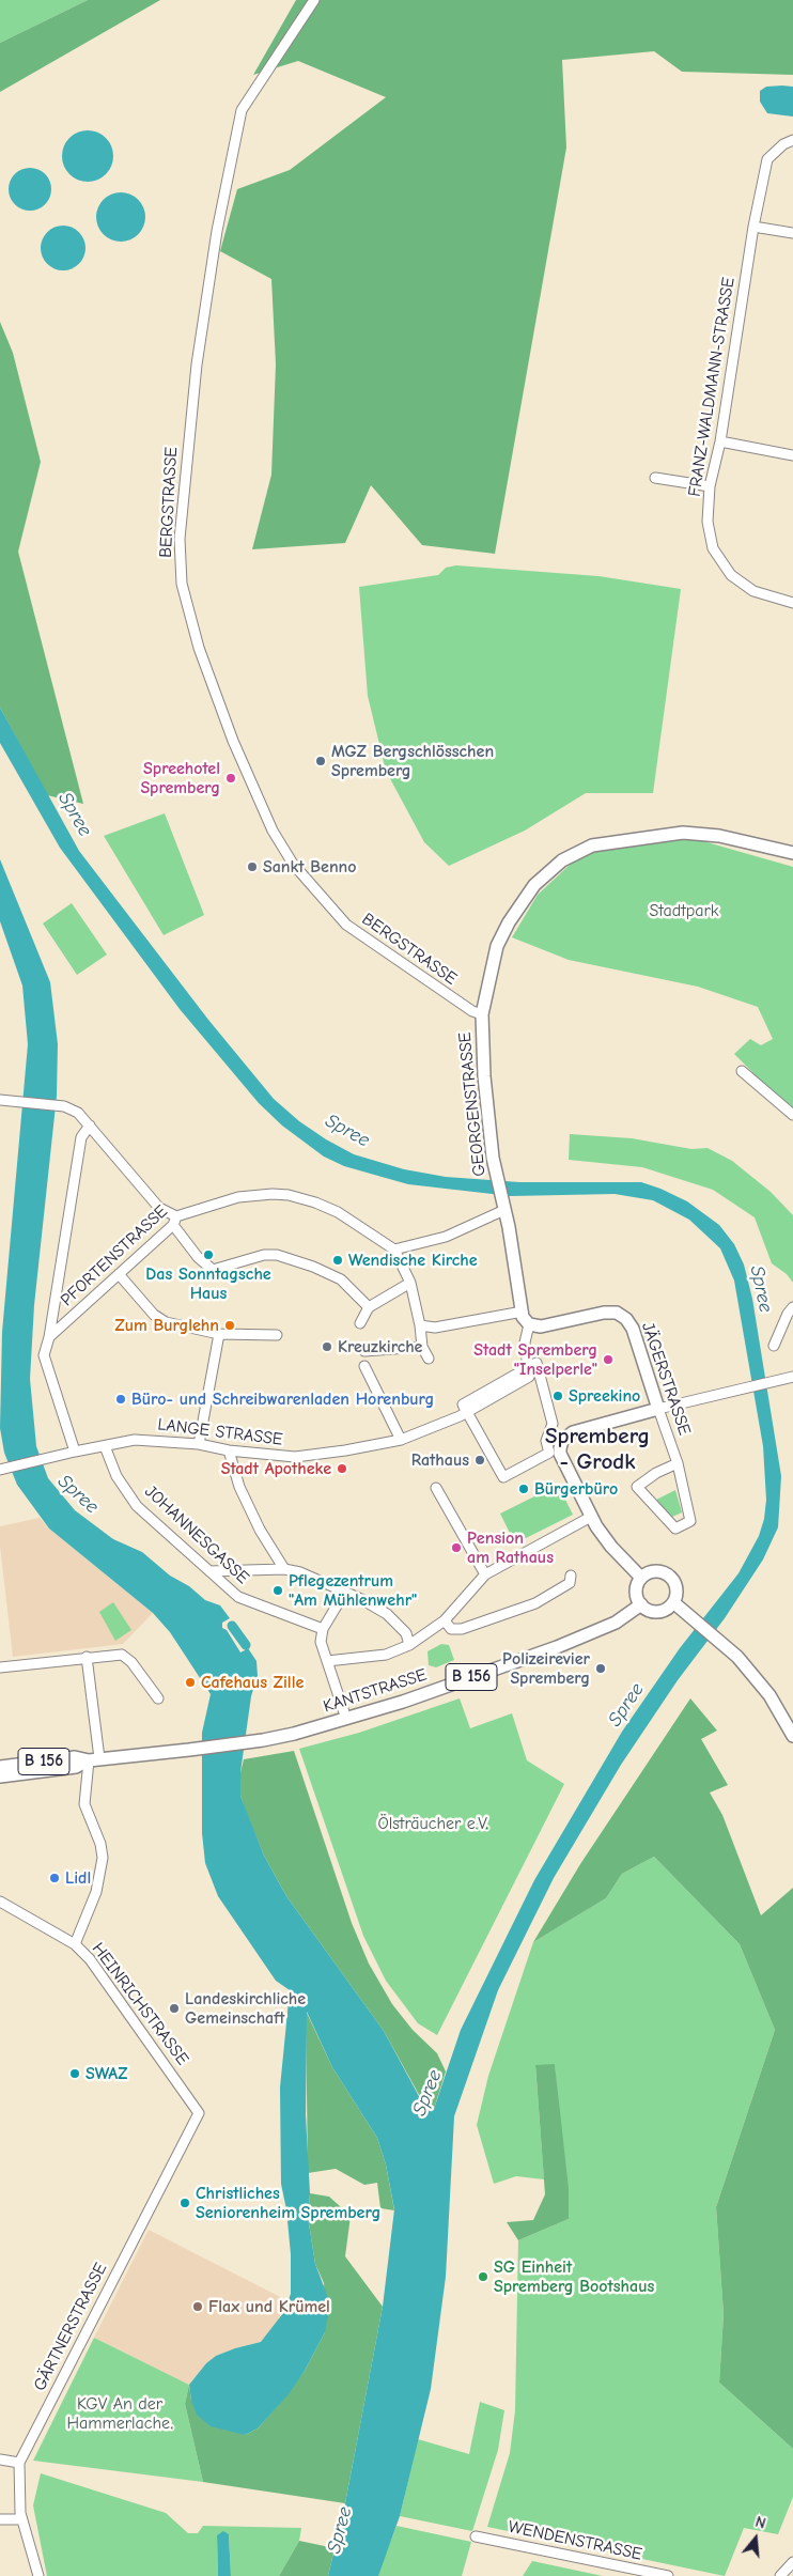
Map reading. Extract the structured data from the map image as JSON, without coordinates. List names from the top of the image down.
{
  "streets": {
    "main road": [
      "GEORGENSTRASSE",
      "JÄGERSTRASSE",
      "B 156",
      "KANTSTRASSE"
    ],
    "street": [
      "FRANZ-WALDMANN-STRASSE",
      "BERGSTRASSE",
      "PFORTENSTRASSE",
      "LANGE STRASSE",
      "JOHANNESGASSE",
      "HEINRICHSTRASSE",
      "GÄRTNERSTRASSE",
      "WENDENSTRASSE"
    ]
  },
  "crossings": [
    ["BERGSTRASSE", "GEORGENSTRASSE"],
    ["GEORGENSTRASSE", "JÄGERSTRASSE"],
    ["LANGE STRASSE", "JOHANNESGASSE"],
    ["B 156", "KANTSTRASSE"],
    ["HEINRICHSTRASSE", "GÄRTNERSTRASSE"]
  ],
  "districts": ["Spremberg - Grodk"],
  "water": ["Spree"],
  "parks": ["Stadtpark", "Ölsträucher e.V.", "KGV An der Hammerlache."],
  "places": [
    "MGZ Bergschlösschen Spremberg",
    "Spreehotel Spremberg",
    "Sankt Benno",
    "Das Sonntagsche Haus",
    "Wendische Kirche",
    "Zum Burglehn",
    "Kreuzkirche",
    "Stadt Spremberg \"Inselperle\"",
    "Spreekino",
    "Büro- und Schreibwarenladen Horenburg",
    "Rathaus",
    "Stadt Apotheke",
    "Bürgerbüro",
    "Pension am Rathaus",
    "Pflegezentrum \"Am Mühlenwehr\"",
    "Polizeirevier Spremberg",
    "Cafehaus Zille",
    "Lidl",
    "Landeskirchliche Gemeinschaft",
    "SWAZ",
    "Christliches Seniorenheim Spremberg",
    "SG Einheit Spremberg Bootshaus",
    "Flax und Krümel"
  ],
  "north": "top"
}
